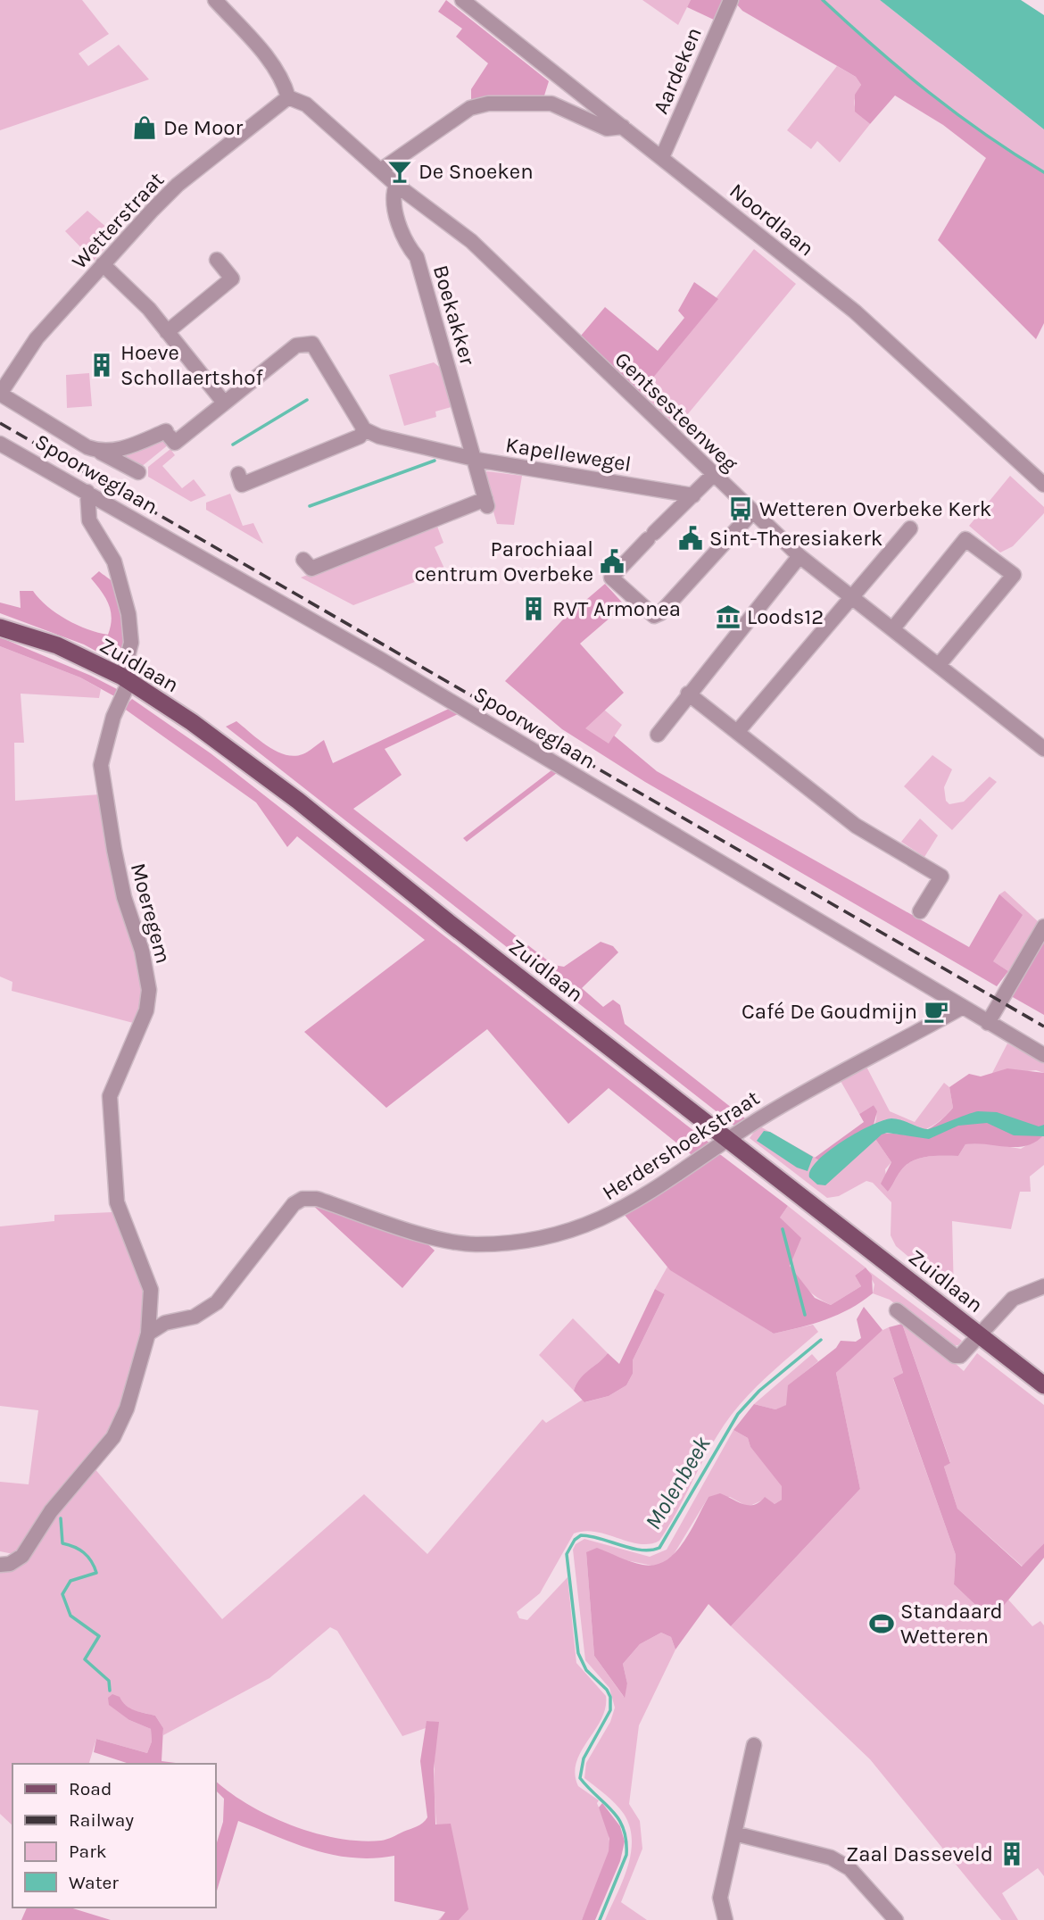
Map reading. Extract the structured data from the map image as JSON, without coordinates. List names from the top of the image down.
{
  "streets": {
    "main road": ["Zuidlaan"],
    "street": [
      "Aardeken",
      "Noordlaan",
      "Wetterstraat",
      "Boekakker",
      "Gentsesteenweg",
      "Kapellewegel",
      "Spoorweglaan",
      "Moeregem",
      "Herdershoekstraat"
    ]
  },
  "crossings": [
    ["Aardeken", "Noordlaan"],
    ["Wetterstraat", "Gentsesteenweg"],
    ["Boekakker", "Gentsesteenweg"],
    ["Boekakker", "Kapellewegel"],
    ["Spoorweglaan", "Moeregem"],
    ["Spoorweglaan", "Herdershoekstraat"],
    ["Zuidlaan", "Moeregem"],
    ["Zuidlaan", "Herdershoekstraat"],
    ["Moeregem", "Herdershoekstraat"]
  ],
  "water": ["Molenbeek"],
  "places": {
    "shop": ["De Moor"],
    "bar": ["De Snoeken"],
    "building": ["Hoeve Schollaertshof", "RVT Armonea", "Zaal Dasseveld"],
    "bus stop": ["Wetteren Overbeke Kerk"],
    "public building": ["Sint-Theresiakerk", "Parochiaal centrum Overbeke"],
    "museum": ["Loods12"],
    "cafe": ["Café De Goudmijn"],
    "sports": ["Standaard Wetteren"]
  },
  "legend": [
    "Road",
    "Railway",
    "Park",
    "Water"
  ]
}
